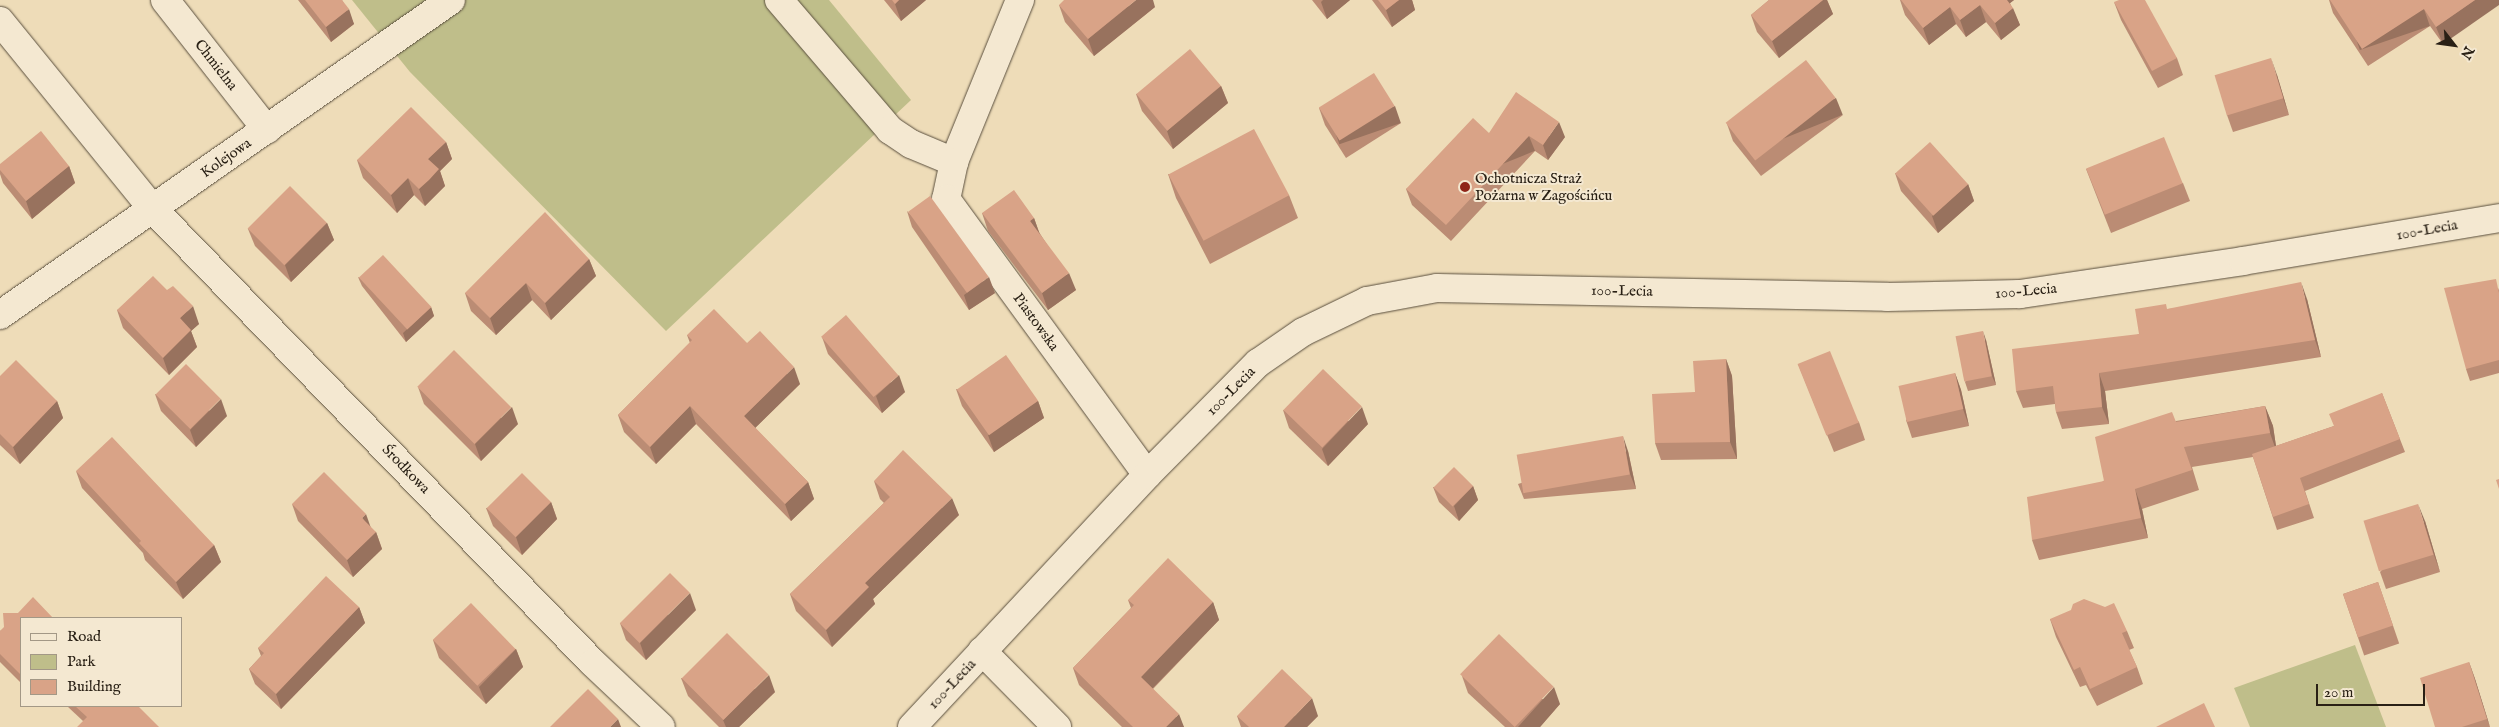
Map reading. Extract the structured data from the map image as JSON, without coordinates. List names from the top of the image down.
{
  "streets": {
    "street": [
      "Chmielna",
      "Kolejowa",
      "100-Lecia",
      "Piastowska",
      "Środkowa"
    ]
  },
  "crossings": [
    ["Chmielna", "Kolejowa"],
    ["Kolejowa", "Środkowa"],
    ["100-Lecia", "Piastowska"]
  ],
  "places": ["Ochotnicza Straż Pożarna w Zagościńcu"],
  "legend": ["Road", "Park", "Building"],
  "scale_bar": "20 m",
  "north": "bottom right"
}
